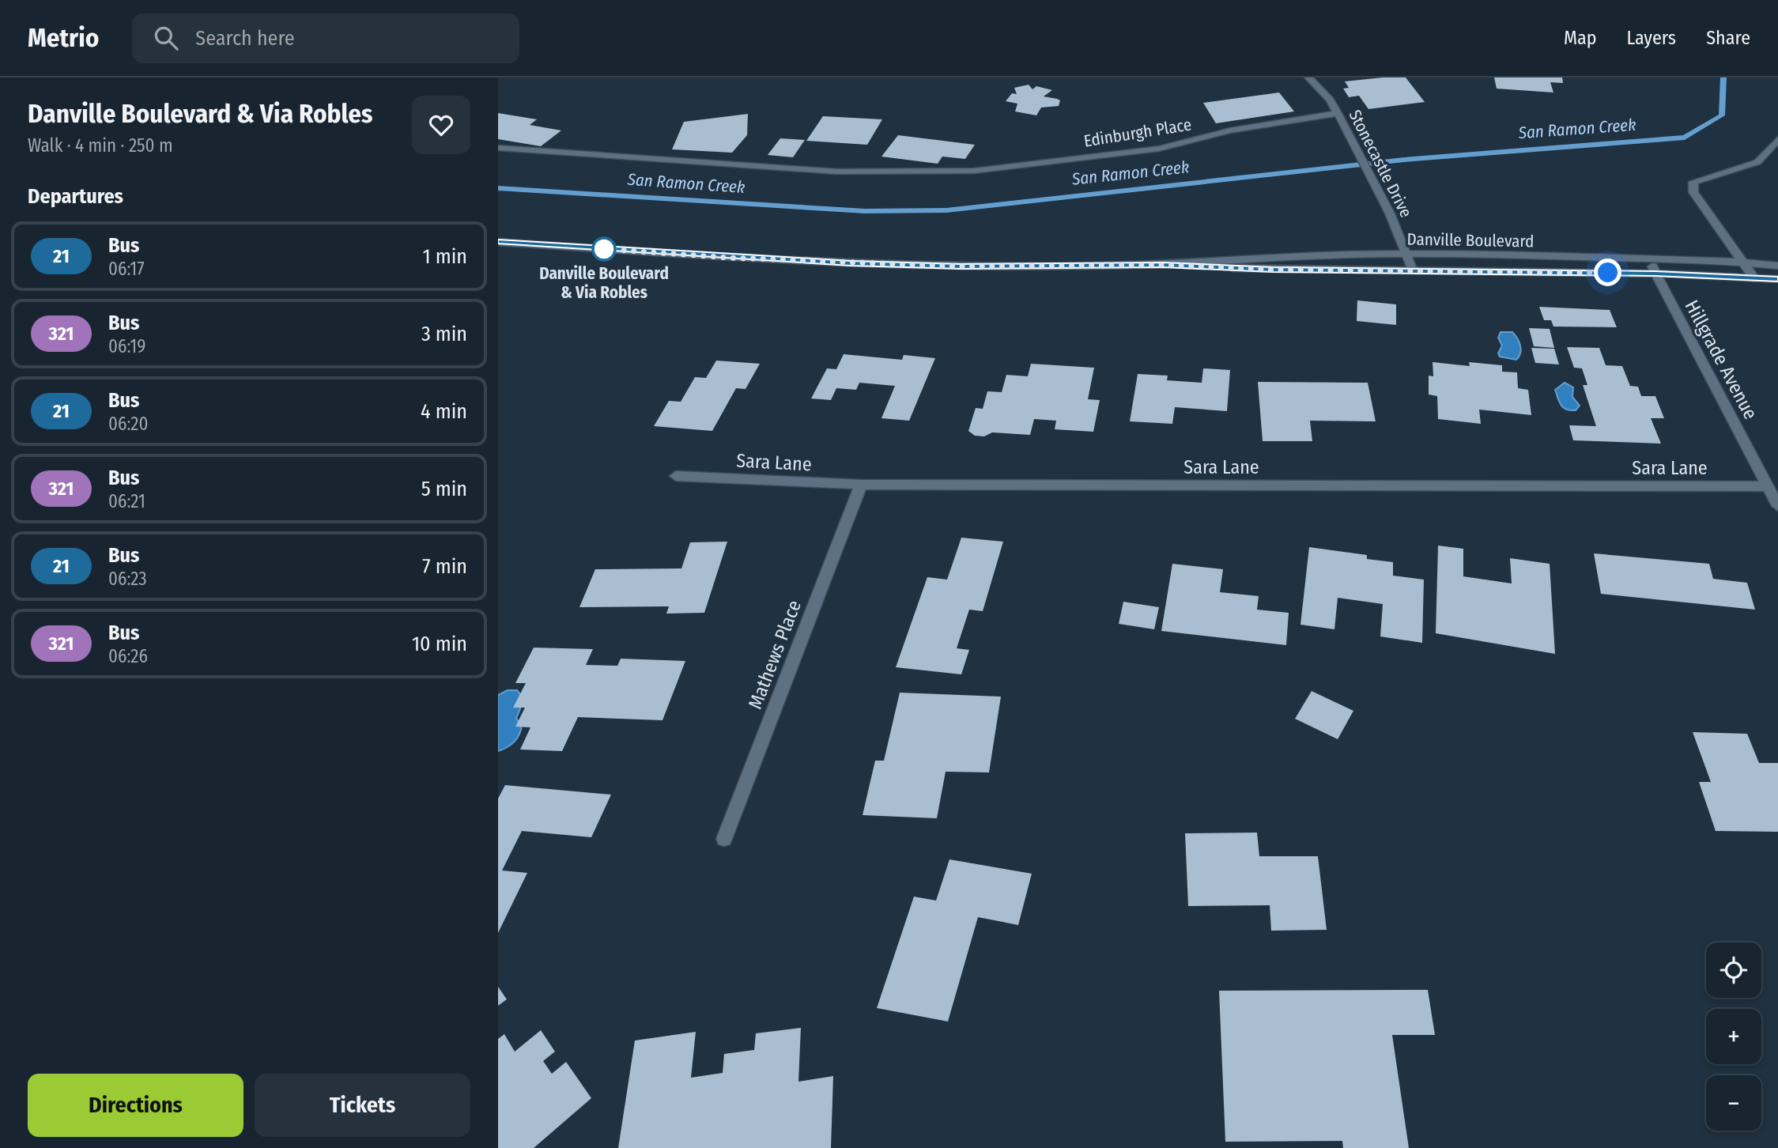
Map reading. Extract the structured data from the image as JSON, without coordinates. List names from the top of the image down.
{
  "streets": {
    "street": [
      "Edinburgh Place",
      "Stonecastle Drive",
      "Danville Boulevard",
      "Hillgrade Avenue",
      "Sara Lane",
      "Mathews Place"
    ]
  },
  "crossings": [
    ["Edinburgh Place", "Stonecastle Drive"],
    ["Stonecastle Drive", "Danville Boulevard"],
    ["Danville Boulevard", "Hillgrade Avenue"],
    ["Hillgrade Avenue", "Sara Lane"],
    ["Sara Lane", "Mathews Place"]
  ],
  "water": ["San Ramon Creek"],
  "places": ["Danville Boulevard & Via Robles"],
  "lines": ["bus line 21"],
  "page": {
    "header": "Metrio",
    "search": "Search here",
    "nav": ["Map", "Layers", "Share"],
    "heading": [
      ["Danville Boulevard & Via Robles", "Walk · 4 min · 250 m"],
      "Departures"
    ],
    "list": [
      {
        "mark": "21",
        "name": "Bus",
        "note": "06:17",
        "value": "1 min"
      },
      {
        "mark": "321",
        "name": "Bus",
        "note": "06:19",
        "value": "3 min"
      },
      {
        "mark": "21",
        "name": "Bus",
        "note": "06:20",
        "value": "4 min"
      },
      {
        "mark": "321",
        "name": "Bus",
        "note": "06:21",
        "value": "5 min"
      },
      {
        "mark": "21",
        "name": "Bus",
        "note": "06:23",
        "value": "7 min"
      },
      {
        "mark": "321",
        "name": "Bus",
        "note": "06:26",
        "value": "10 min"
      }
    ],
    "map_buttons": ["+", "−"],
    "buttons": ["Directions", "Tickets"]
  }
}
